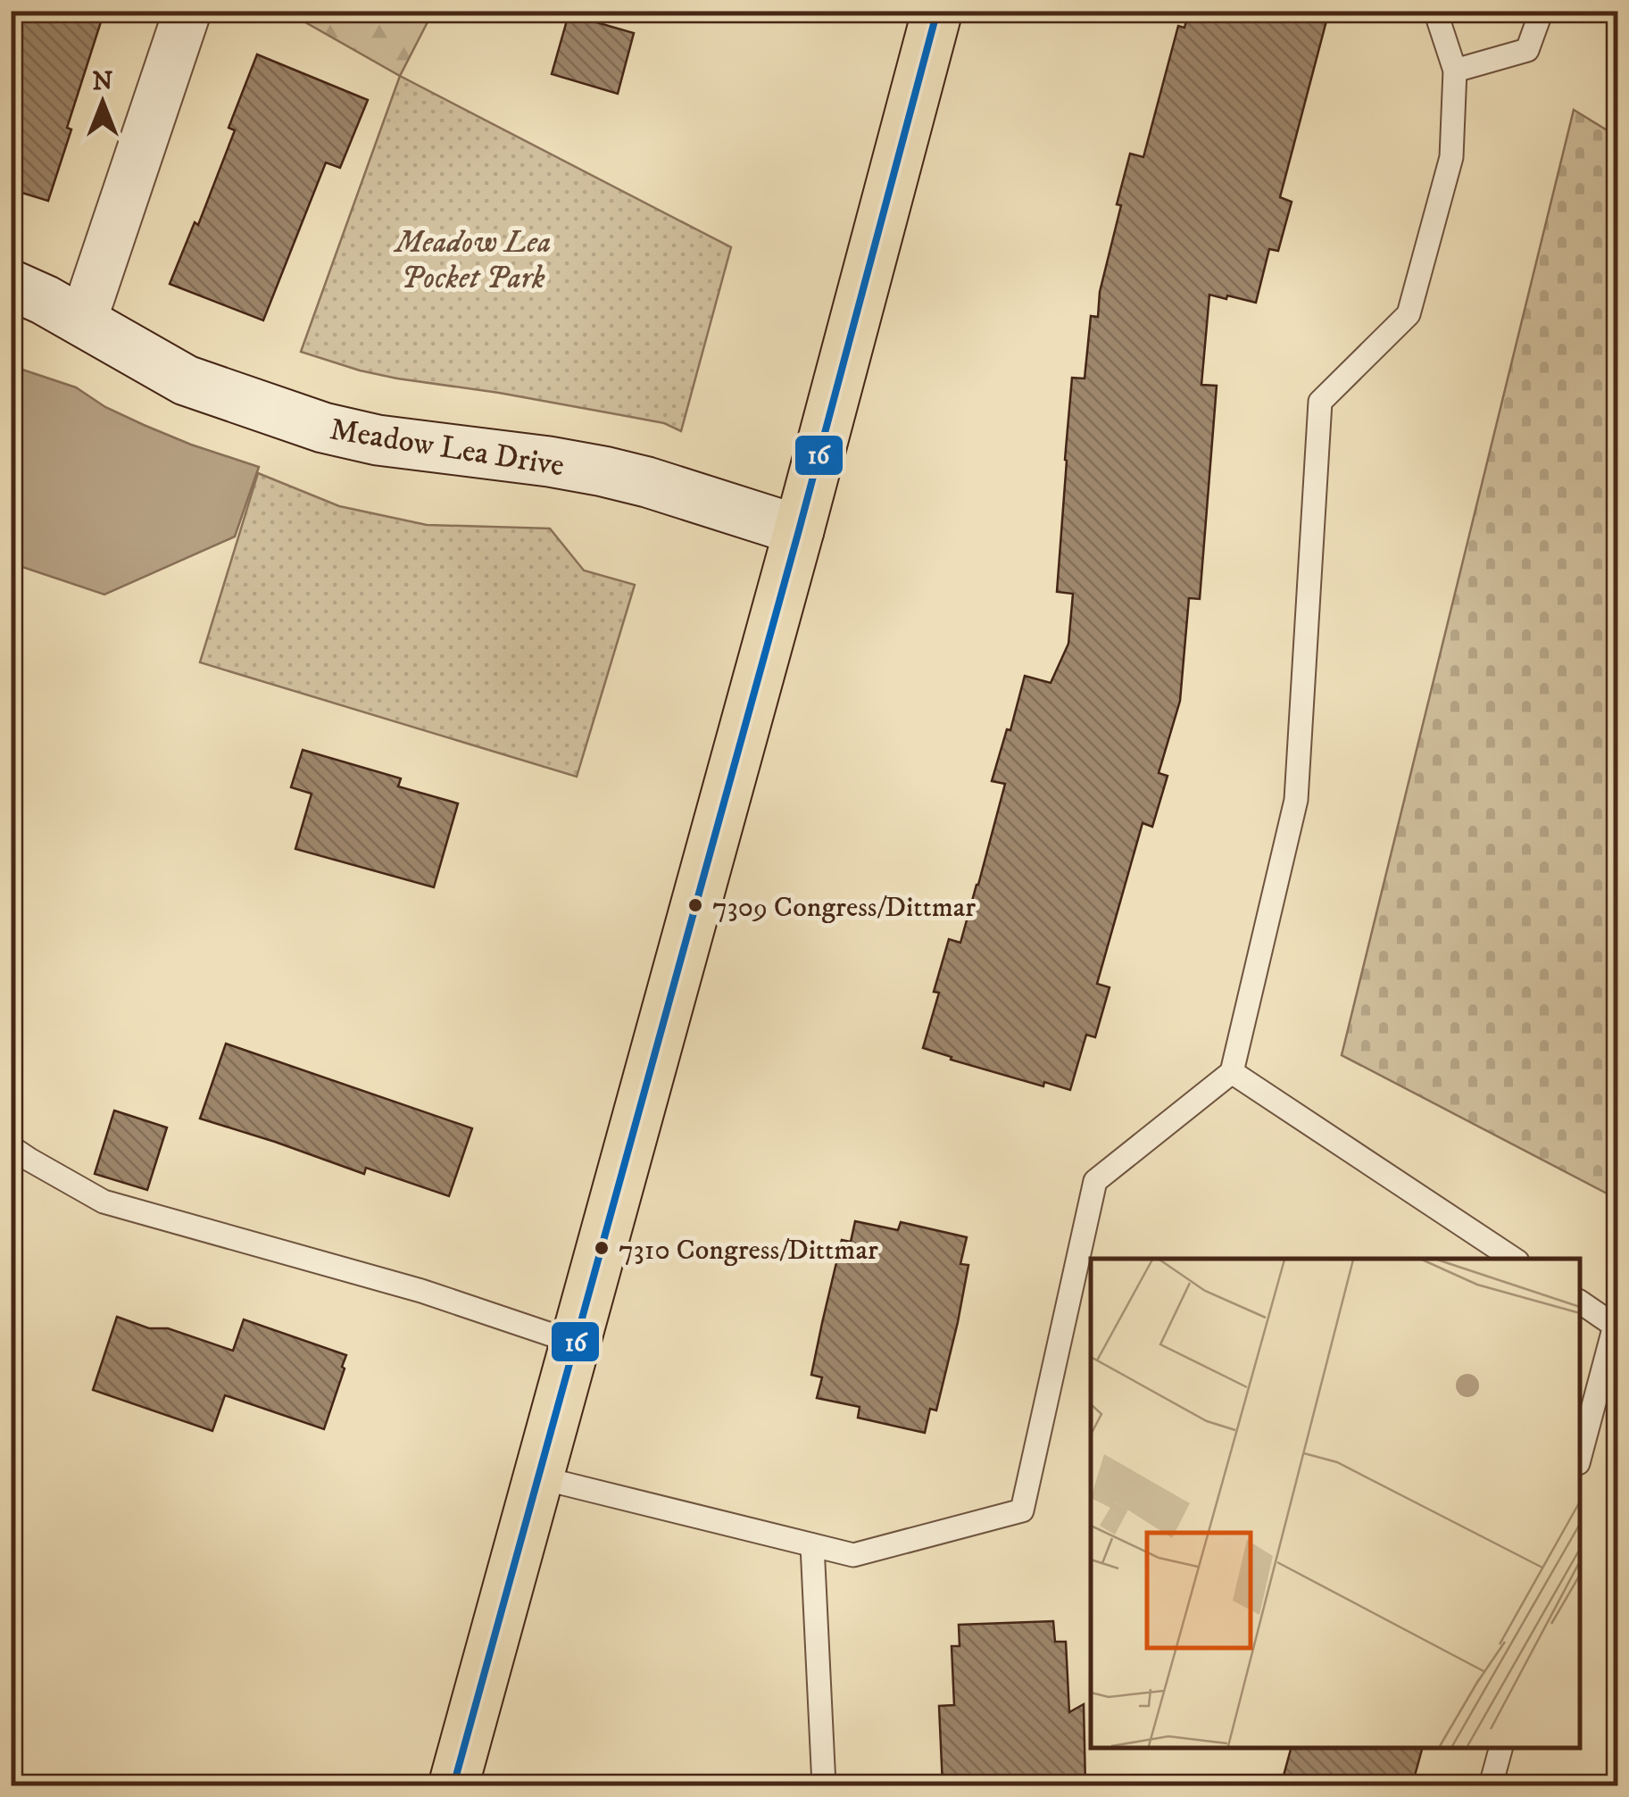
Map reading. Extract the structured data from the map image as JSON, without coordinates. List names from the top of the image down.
{
  "streets": {
    "street": ["Meadow Lea Drive"]
  },
  "parks": ["Meadow Lea Pocket Park"],
  "places": ["7309 Congress/Dittmar", "7310 Congress/Dittmar"],
  "lines": ["transit line 16"],
  "north": "top"
}
